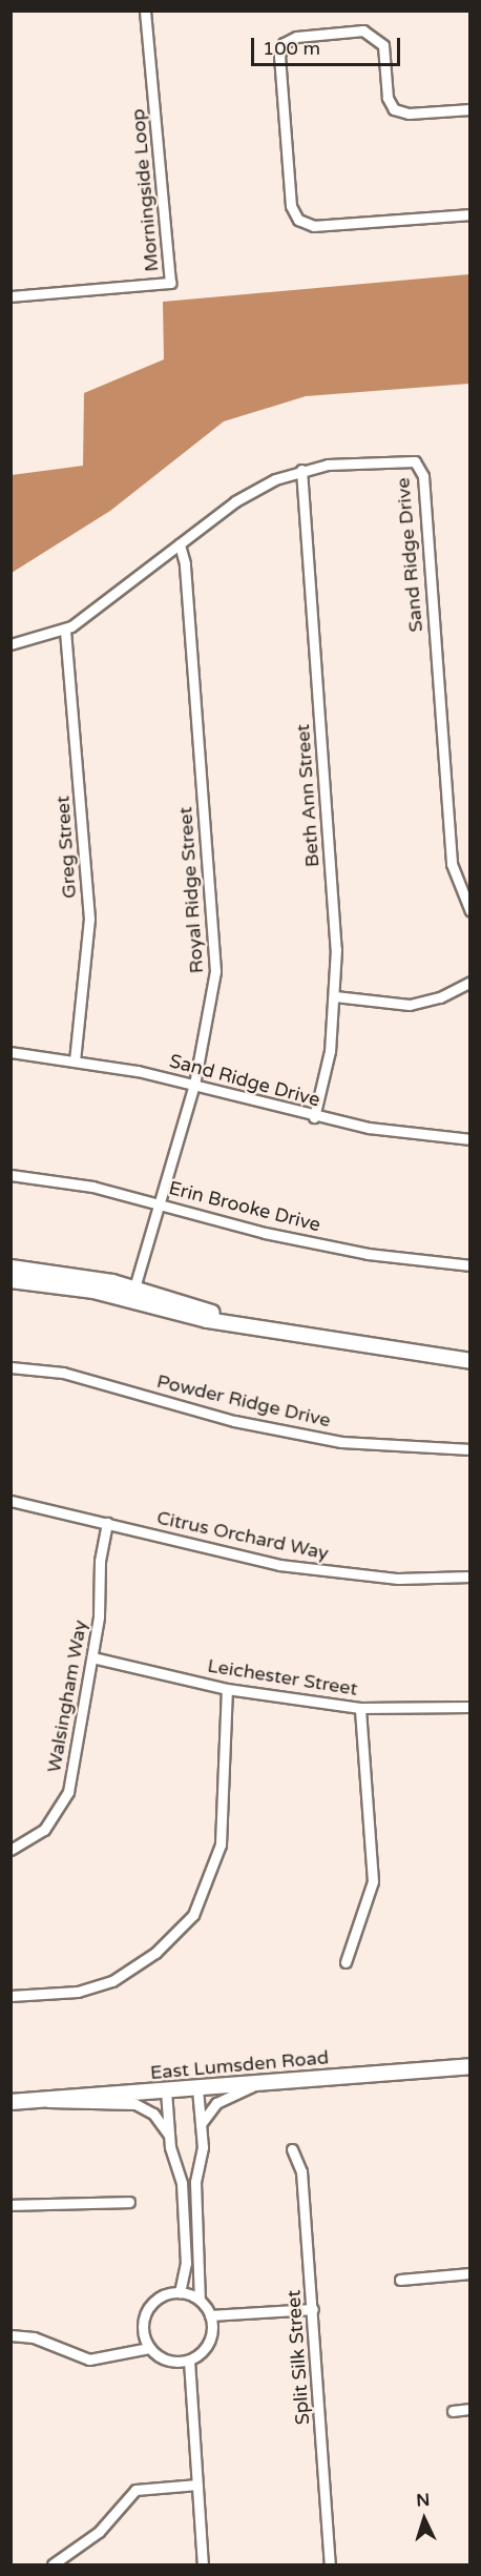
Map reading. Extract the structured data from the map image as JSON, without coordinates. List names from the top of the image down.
{
  "streets": {
    "street": [
      "Morningside Loop",
      "Sand Ridge Drive",
      "Beth Ann Street",
      "Greg Street",
      "Royal Ridge Street",
      "Erin Brooke Drive",
      "Powder Ridge Drive",
      "Citrus Orchard Way",
      "Leichester Street",
      "Walsingham Way",
      "East Lumsden Road",
      "Split Silk Street"
    ]
  },
  "crossings": [
    ["Sand Ridge Drive", "Beth Ann Street"],
    ["Sand Ridge Drive", "Greg Street"],
    ["Sand Ridge Drive", "Royal Ridge Street"],
    ["Royal Ridge Street", "Erin Brooke Drive"],
    ["Citrus Orchard Way", "Walsingham Way"],
    ["Leichester Street", "Walsingham Way"]
  ],
  "scale_bar": "100 m",
  "north": "top"
}
